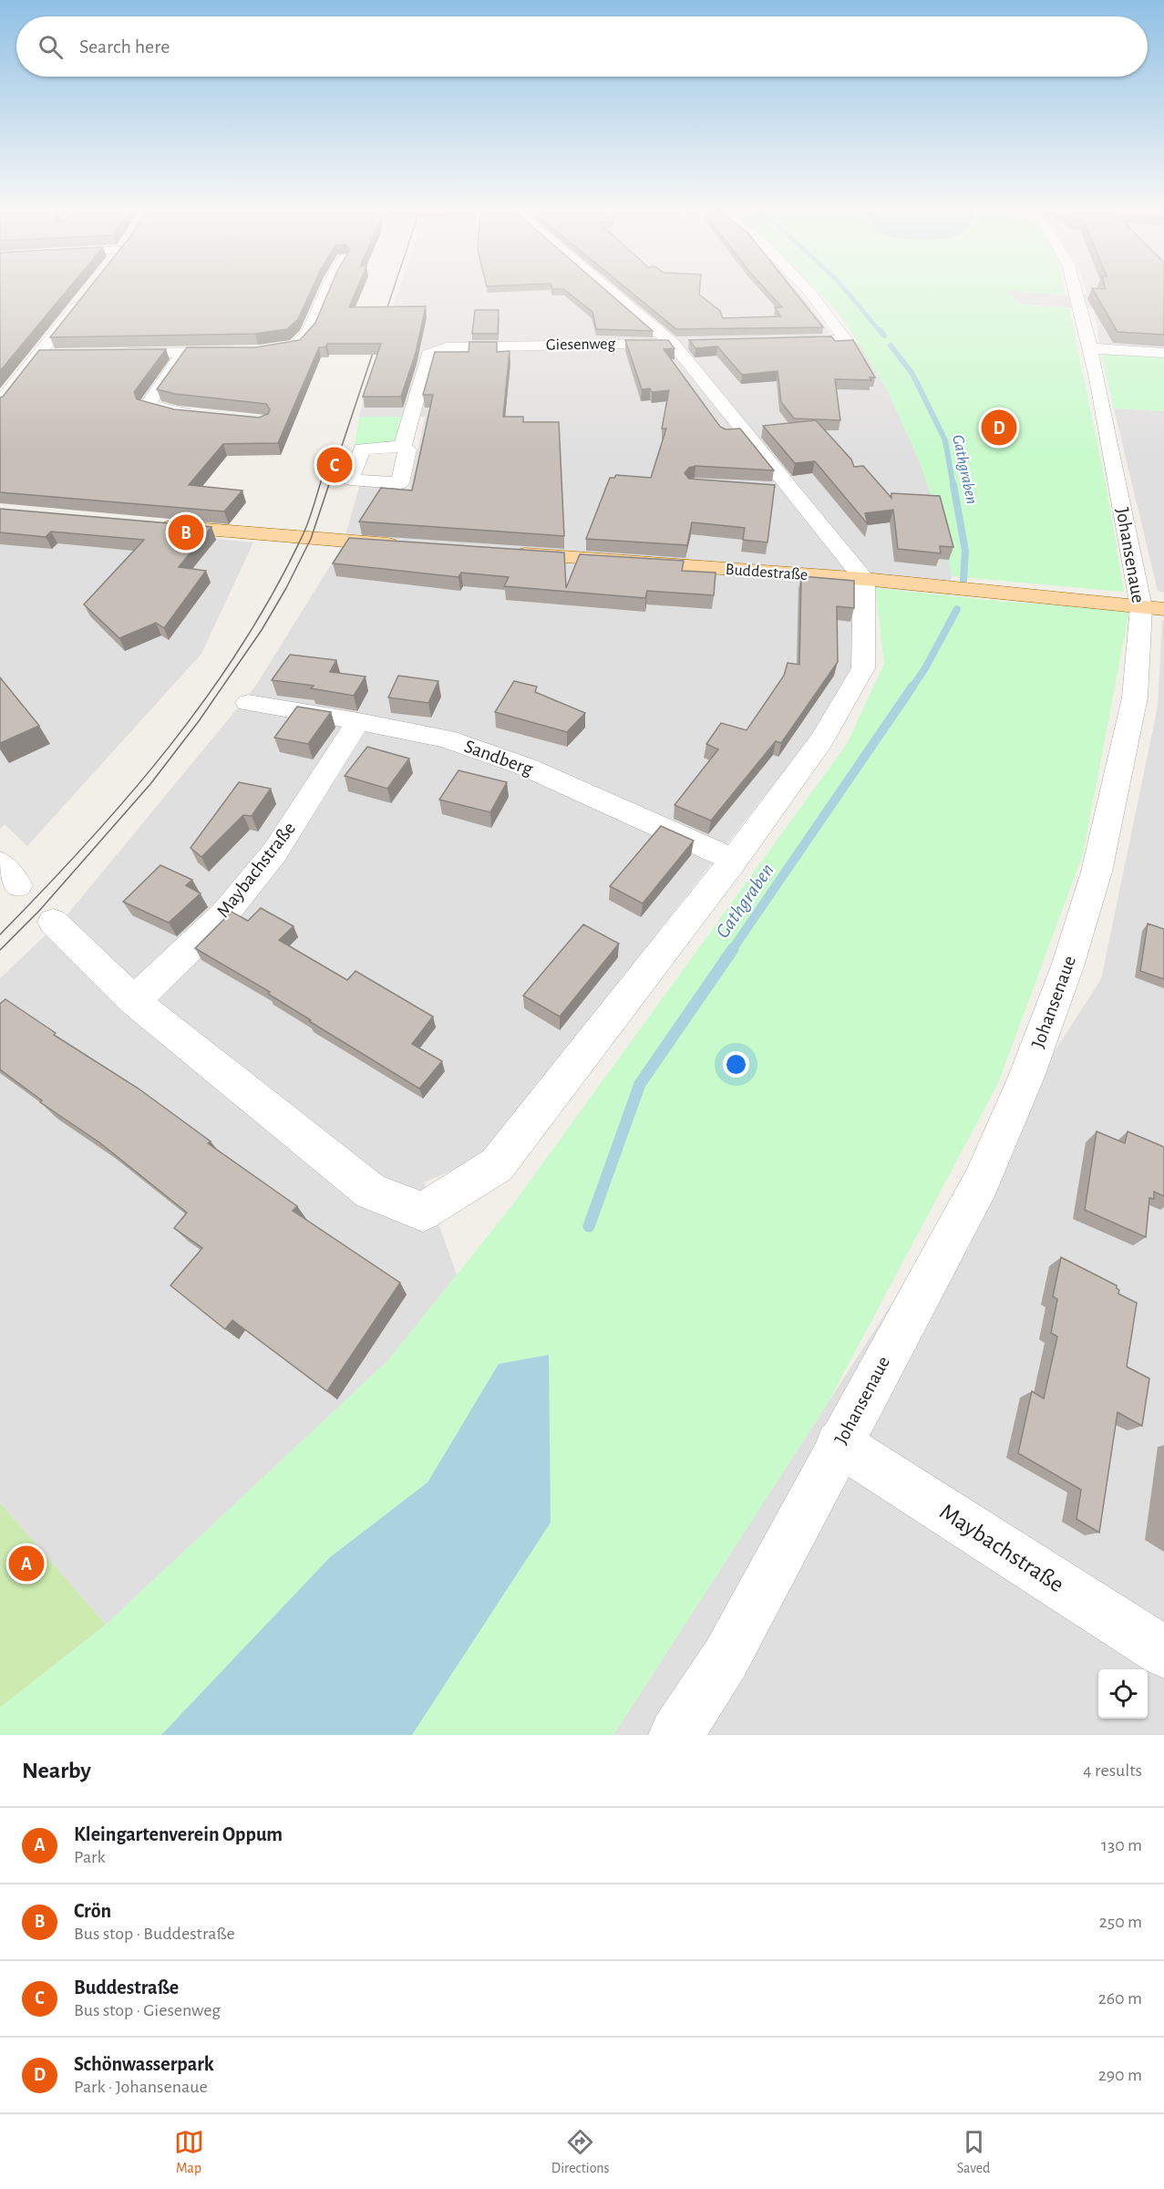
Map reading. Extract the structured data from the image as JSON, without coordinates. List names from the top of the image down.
{
  "streets": {
    "main road": ["Buddestraße"],
    "street": [
      "Giesenweg",
      "Johansenaue",
      "Sandberg",
      "Maybachstraße"
    ]
  },
  "crossings": [
    ["Johansenaue", "Buddestraße"],
    ["Johansenaue", "Maybachstraße"],
    ["Sandberg", "Maybachstraße"]
  ],
  "water": ["Gathgraben"],
  "page": {
    "search": "Search here",
    "pins": [
      "D",
      "C",
      "B",
      "A"
    ],
    "heading": ["Nearby", "4 results"],
    "list": [
      {
        "mark": "A",
        "name": "Kleingartenverein Oppum",
        "note": "Park",
        "value": "130 m"
      },
      {
        "mark": "B",
        "name": "Crön",
        "note": "Bus stop · Buddestraße",
        "value": "250 m"
      },
      {
        "mark": "C",
        "name": "Buddestraße",
        "note": "Bus stop · Giesenweg",
        "value": "260 m"
      },
      {
        "mark": "D",
        "name": "Schönwasserpark",
        "note": "Park · Johansenaue",
        "value": "290 m"
      }
    ],
    "nav": ["Map", "Directions", "Saved"]
  }
}
